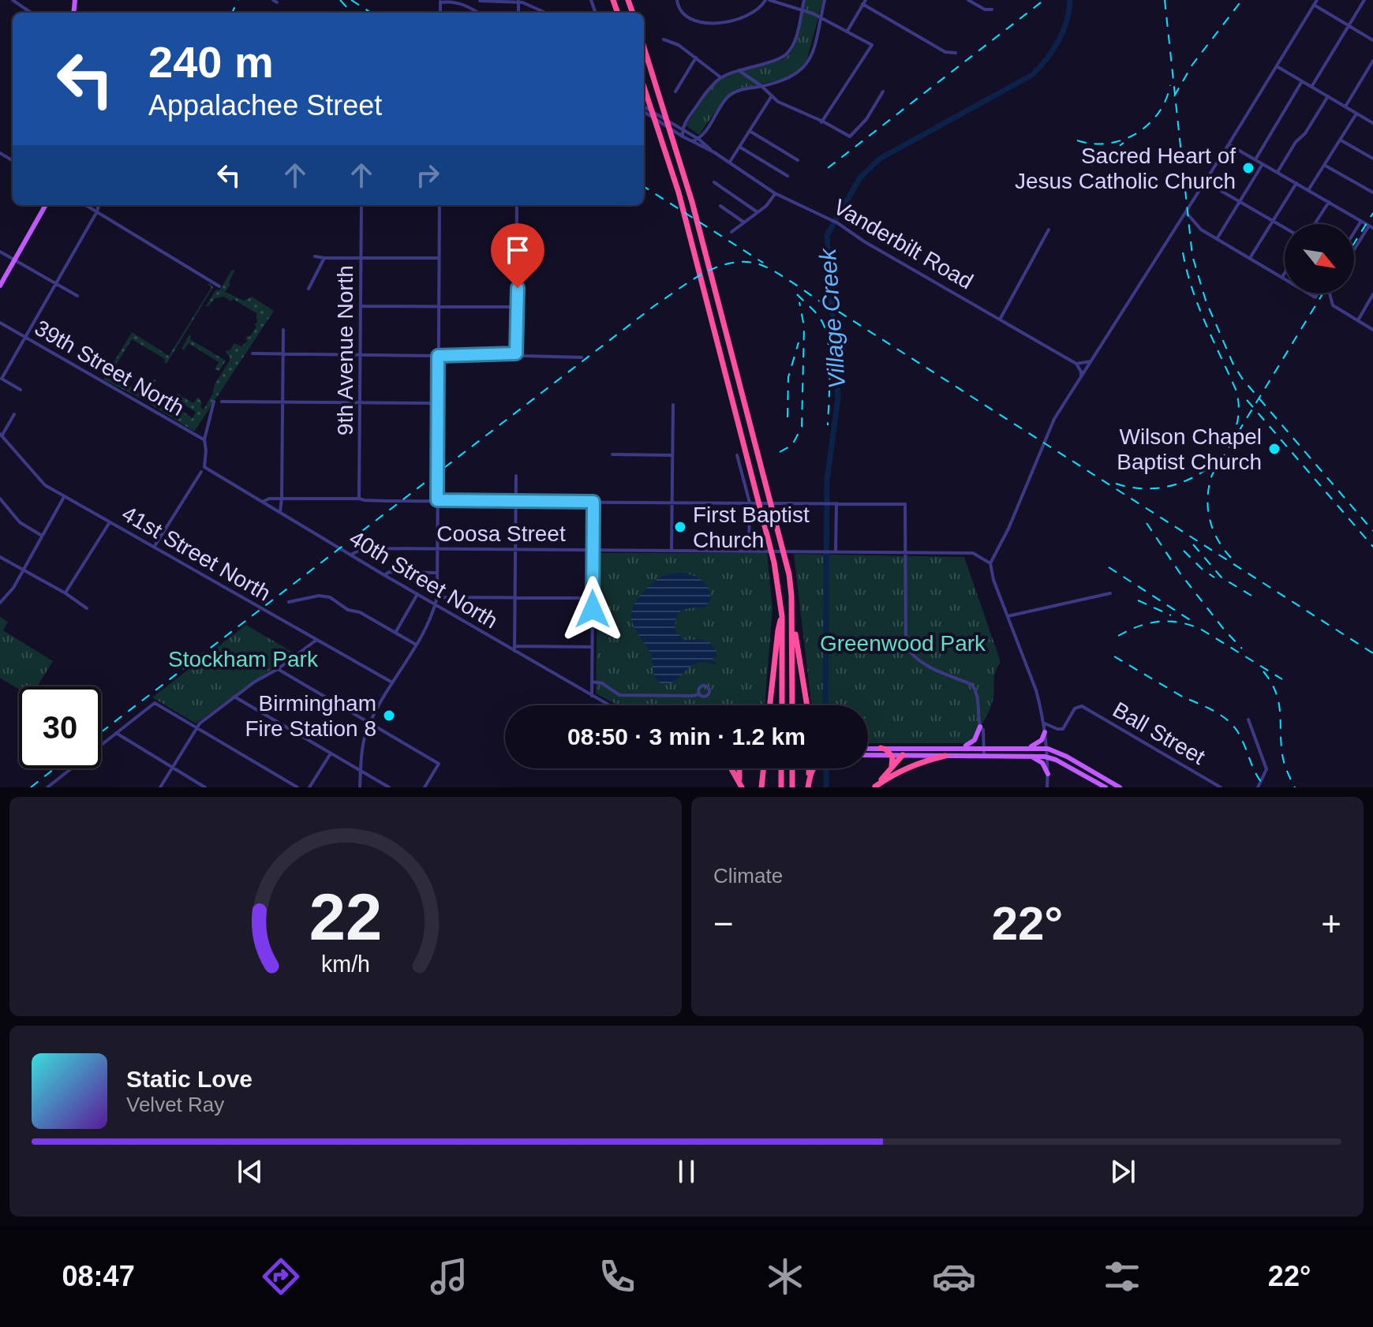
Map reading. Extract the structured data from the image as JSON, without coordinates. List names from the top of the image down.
{
  "streets": {
    "street": [
      "Vanderbilt Road",
      "9th Avenue North",
      "39th Street North",
      "Coosa Street",
      "41st Street North",
      "40th Street North",
      "Ball Street"
    ]
  },
  "crossings": [
    ["Coosa Street", "40th Street North"]
  ],
  "water": ["Village Creek"],
  "parks": ["Greenwood Park", "Stockham Park"],
  "places": [
    "Sacred Heart of Jesus Catholic Church",
    "Wilson Chapel Baptist Church",
    "First Baptist Church",
    "Birmingham Fire Station 8"
  ],
  "north": "bottom right",
  "page": {
    "turn": ["240 m", "Appalachee Street"],
    "limit": "30",
    "trip": "08:50 · 3 min · 1.2 km",
    "tile": "Climate",
    "heat": ["−", "22°", "+"],
    "song": ["Static Love", "Velvet Ray"],
    "tabs": ["08:47", "22°"],
    "gauge": ["22", "km/h"]
  }
}
